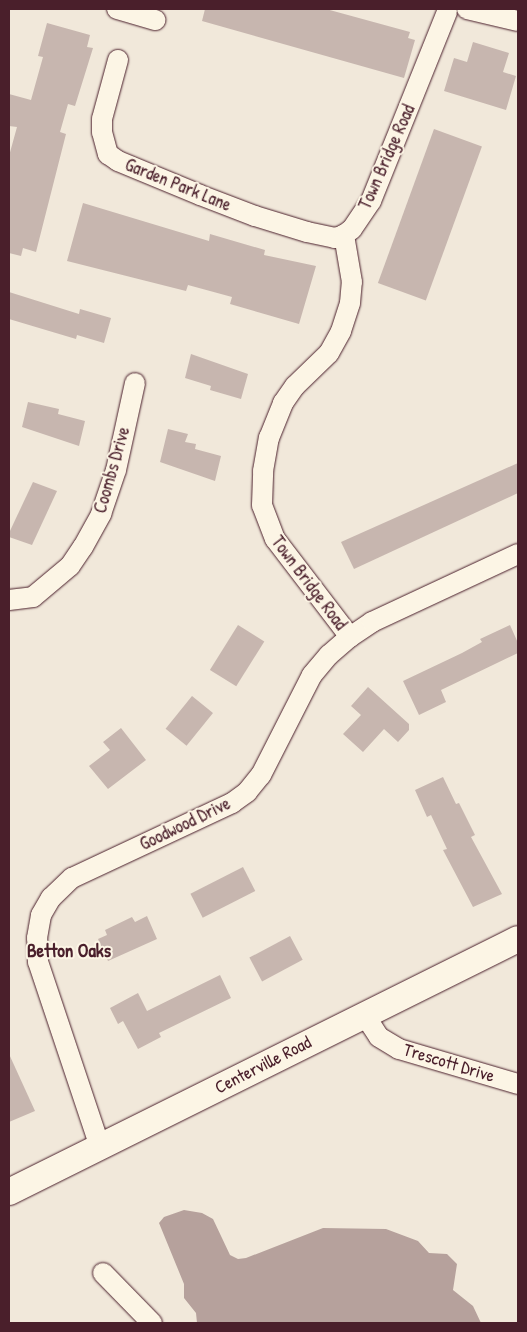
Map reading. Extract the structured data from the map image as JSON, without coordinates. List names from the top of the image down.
{
  "streets": {
    "main road": ["Centerville Road"],
    "street": [
      "Town Bridge Road",
      "Garden Park Lane",
      "Coombs Drive",
      "Goodwood Drive",
      "Trescott Drive"
    ]
  },
  "crossings": [
    ["Town Bridge Road", "Garden Park Lane"],
    ["Town Bridge Road", "Goodwood Drive"],
    ["Goodwood Drive", "Centerville Road"],
    ["Trescott Drive", "Centerville Road"]
  ],
  "districts": ["Betton Oaks"]
}
